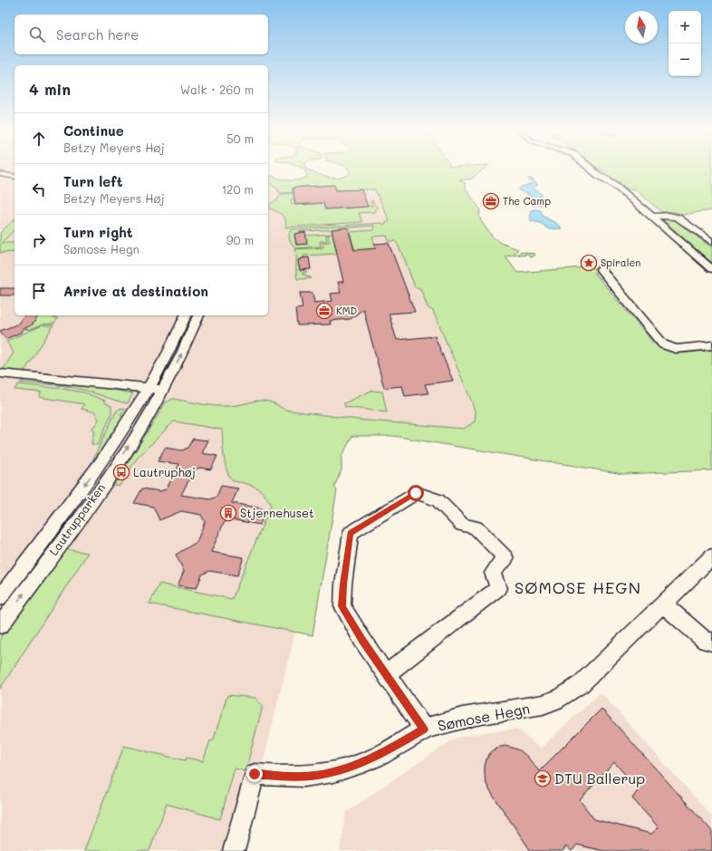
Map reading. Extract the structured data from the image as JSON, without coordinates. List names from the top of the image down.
{
  "streets": {
    "street": ["Lautrupparken", "Sømose Hegn"]
  },
  "districts": ["SØMOSE HEGN"],
  "places": {
    "office": ["The Camp", "KMD"],
    "place": ["Spiralen"],
    "bus stop": ["Lautruphøj"],
    "building": ["Stjernehuset"],
    "school or university": ["DTU Ballerup"]
  },
  "north": "top",
  "page": {
    "map_buttons": ["+", "−"],
    "search": "Search here",
    "heading": ["4 min", "Walk · 260 m"],
    "list": [
      ["Continue", "Betzy Meyers Høj", "50 m"],
      ["Turn left", "Betzy Meyers Høj", "120 m"],
      ["Turn right", "Sømose Hegn", "90 m"],
      "Arrive at destination"
    ]
  }
}
